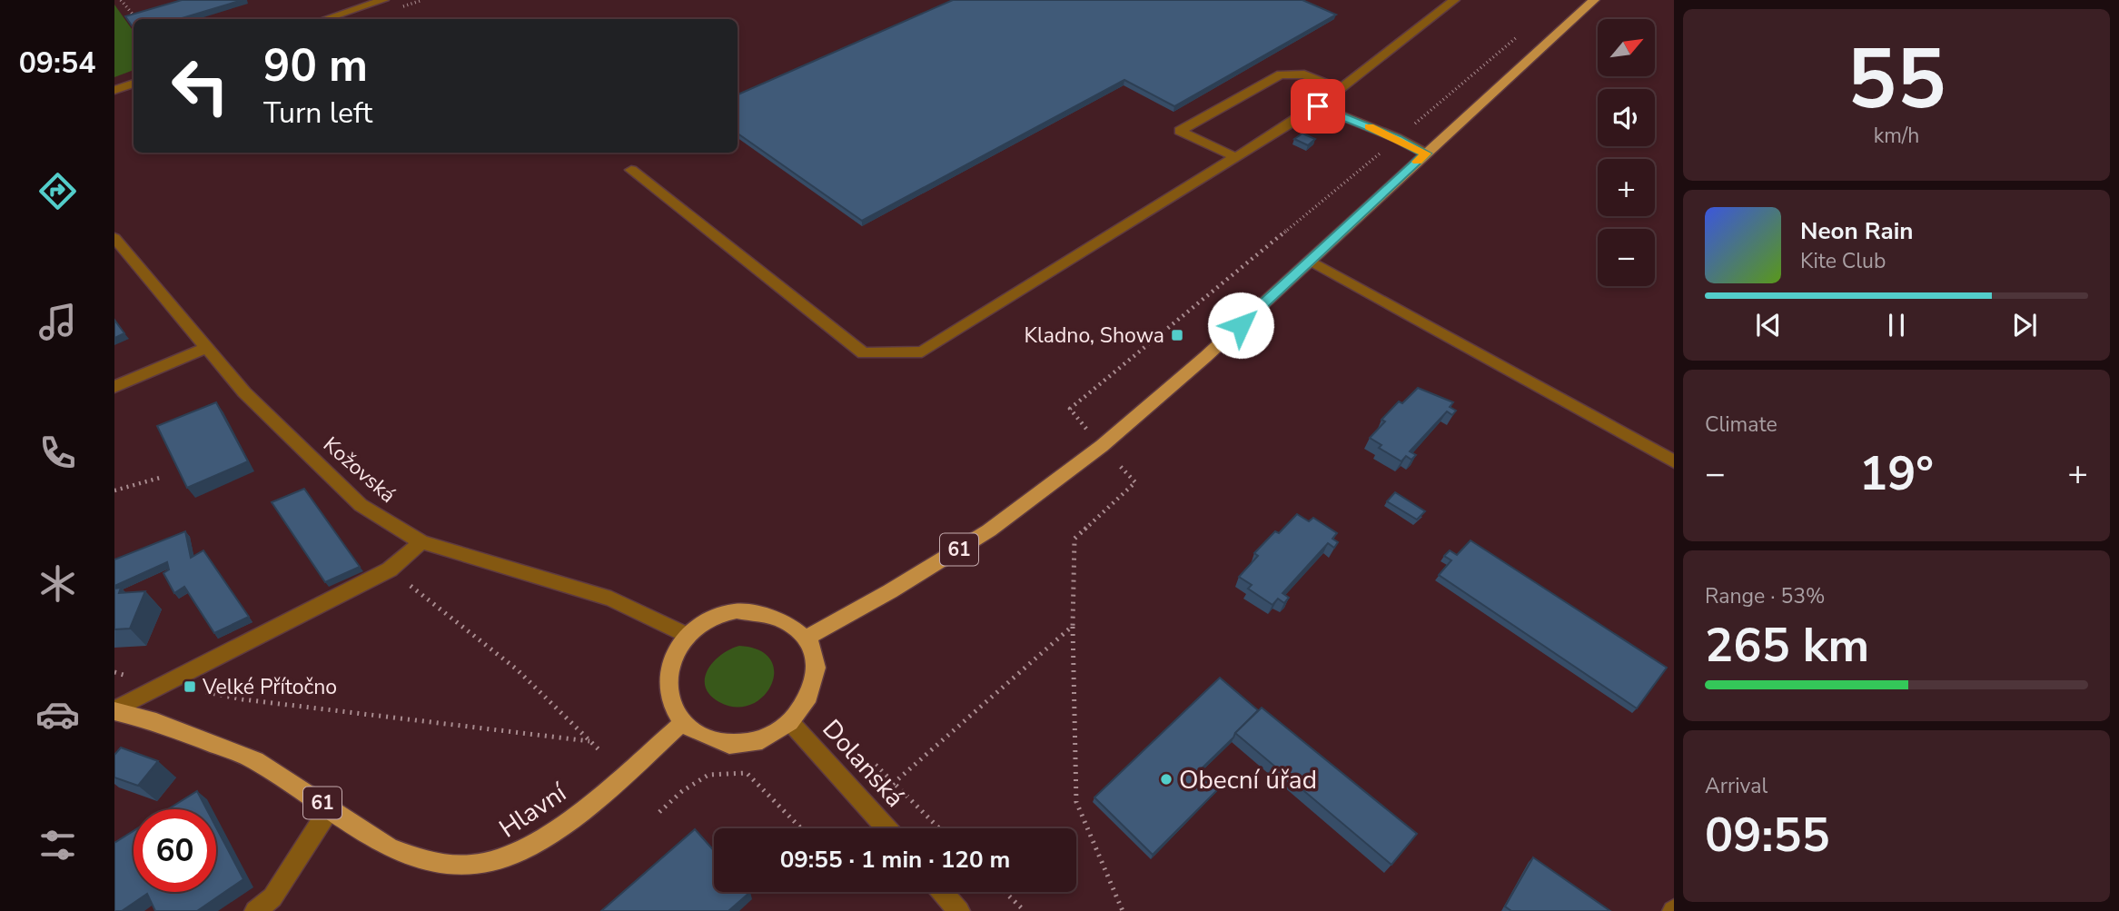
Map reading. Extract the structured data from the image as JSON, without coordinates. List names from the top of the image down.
{
  "streets": {
    "main road": ["61", "Hlavní"],
    "street": ["Kožovská", "Dolanská"]
  },
  "crossings": [
    ["Kožovská", "61"],
    ["Kožovská", "Dolanská"],
    ["Kožovská", "Hlavní"],
    ["61", "Dolanská"],
    ["61", "Hlavní"],
    ["Dolanská", "Hlavní"]
  ],
  "places": {
    "transit": ["Kladno, Showa", "Velké Přítočno"],
    "other": ["Obecní úřad"]
  },
  "north": "top right",
  "page": {
    "tabs": "09:54",
    "tile": [
      ["55", "km/h"],
      "Climate",
      ["Range · 53%", "265 km"],
      ["Arrival", "09:55"]
    ],
    "map_buttons": ["+", "−"],
    "turn": ["90 m", "Turn left"],
    "song": ["Neon Rain", "Kite Club"],
    "heat": ["−", "19°", "+"],
    "limit": "60",
    "trip": "09:55 · 1 min · 120 m"
  }
}
